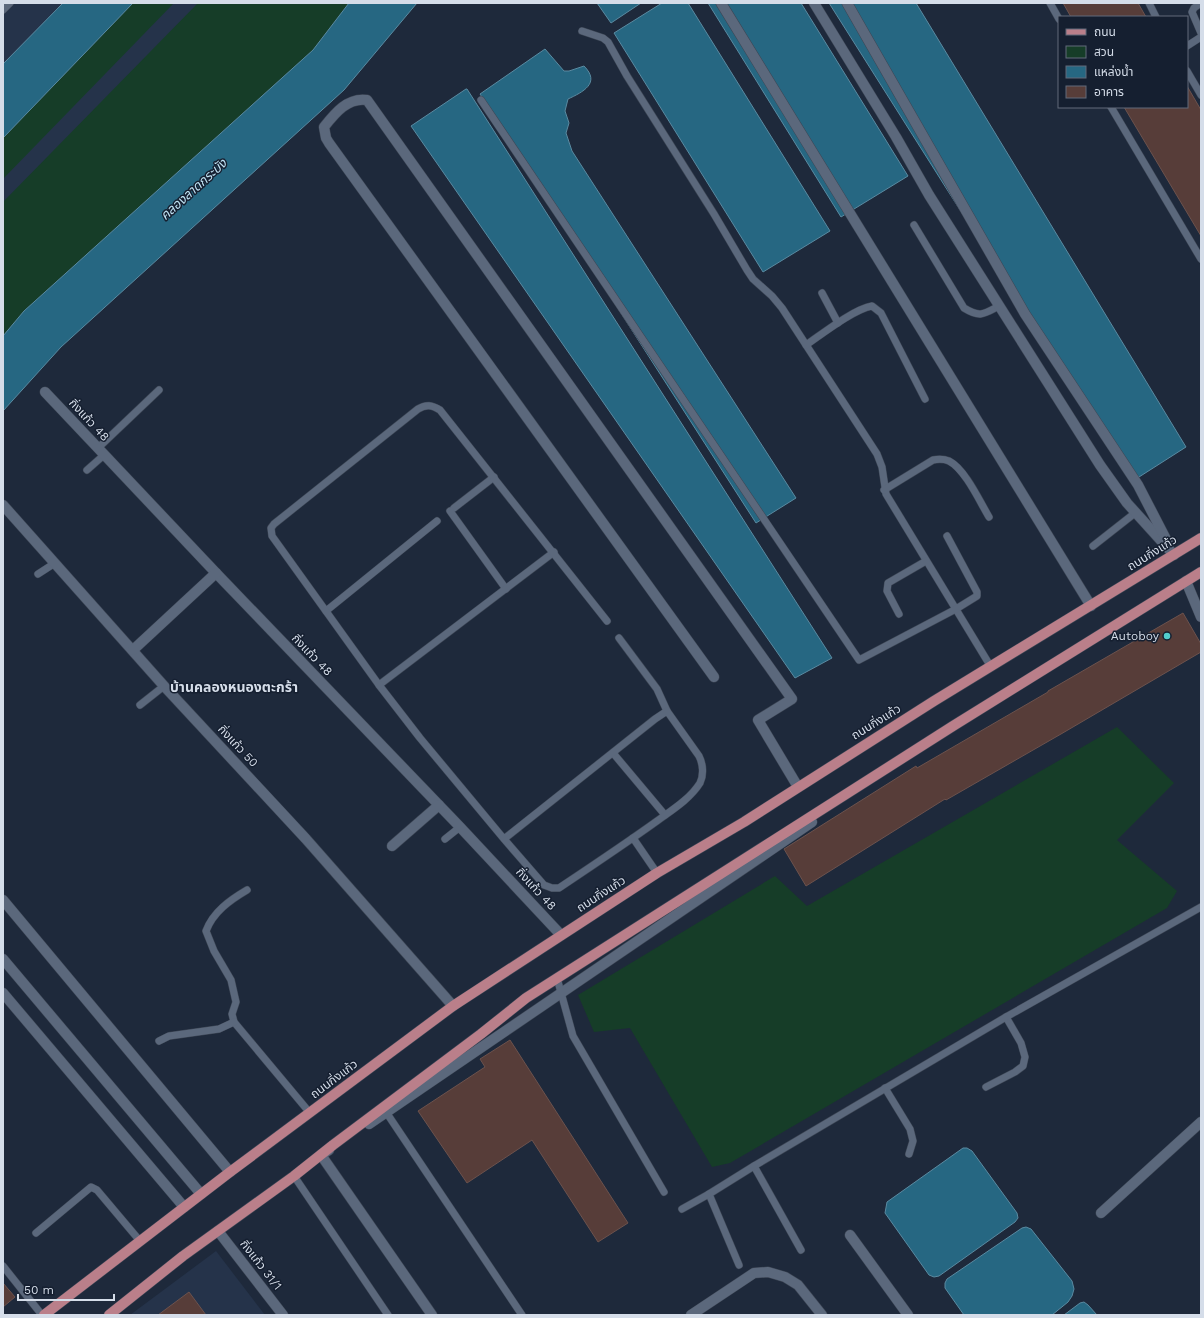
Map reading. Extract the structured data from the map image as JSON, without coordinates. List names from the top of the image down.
{
  "streets": {
    "main road": ["ถนนกิ่งแก้ว"],
    "street": ["กิ่งแก้ว 48", "กิ่งแก้ว 50", "กิ่งแก้ว 31/1"]
  },
  "crossings": [
    ["กิ่งแก้ว 48", "ถนนกิ่งแก้ว"],
    ["ถนนกิ่งแก้ว", "กิ่งแก้ว 50"]
  ],
  "districts": ["บ้านคลองหนองตะกร้า"],
  "water": ["คลองลาดกระบัง"],
  "places": ["Autoboy"],
  "legend": [
    "ถนน",
    "สวน",
    "แหล่งน้ำ",
    "อาคาร"
  ],
  "scale_bar": "50 m"
}
